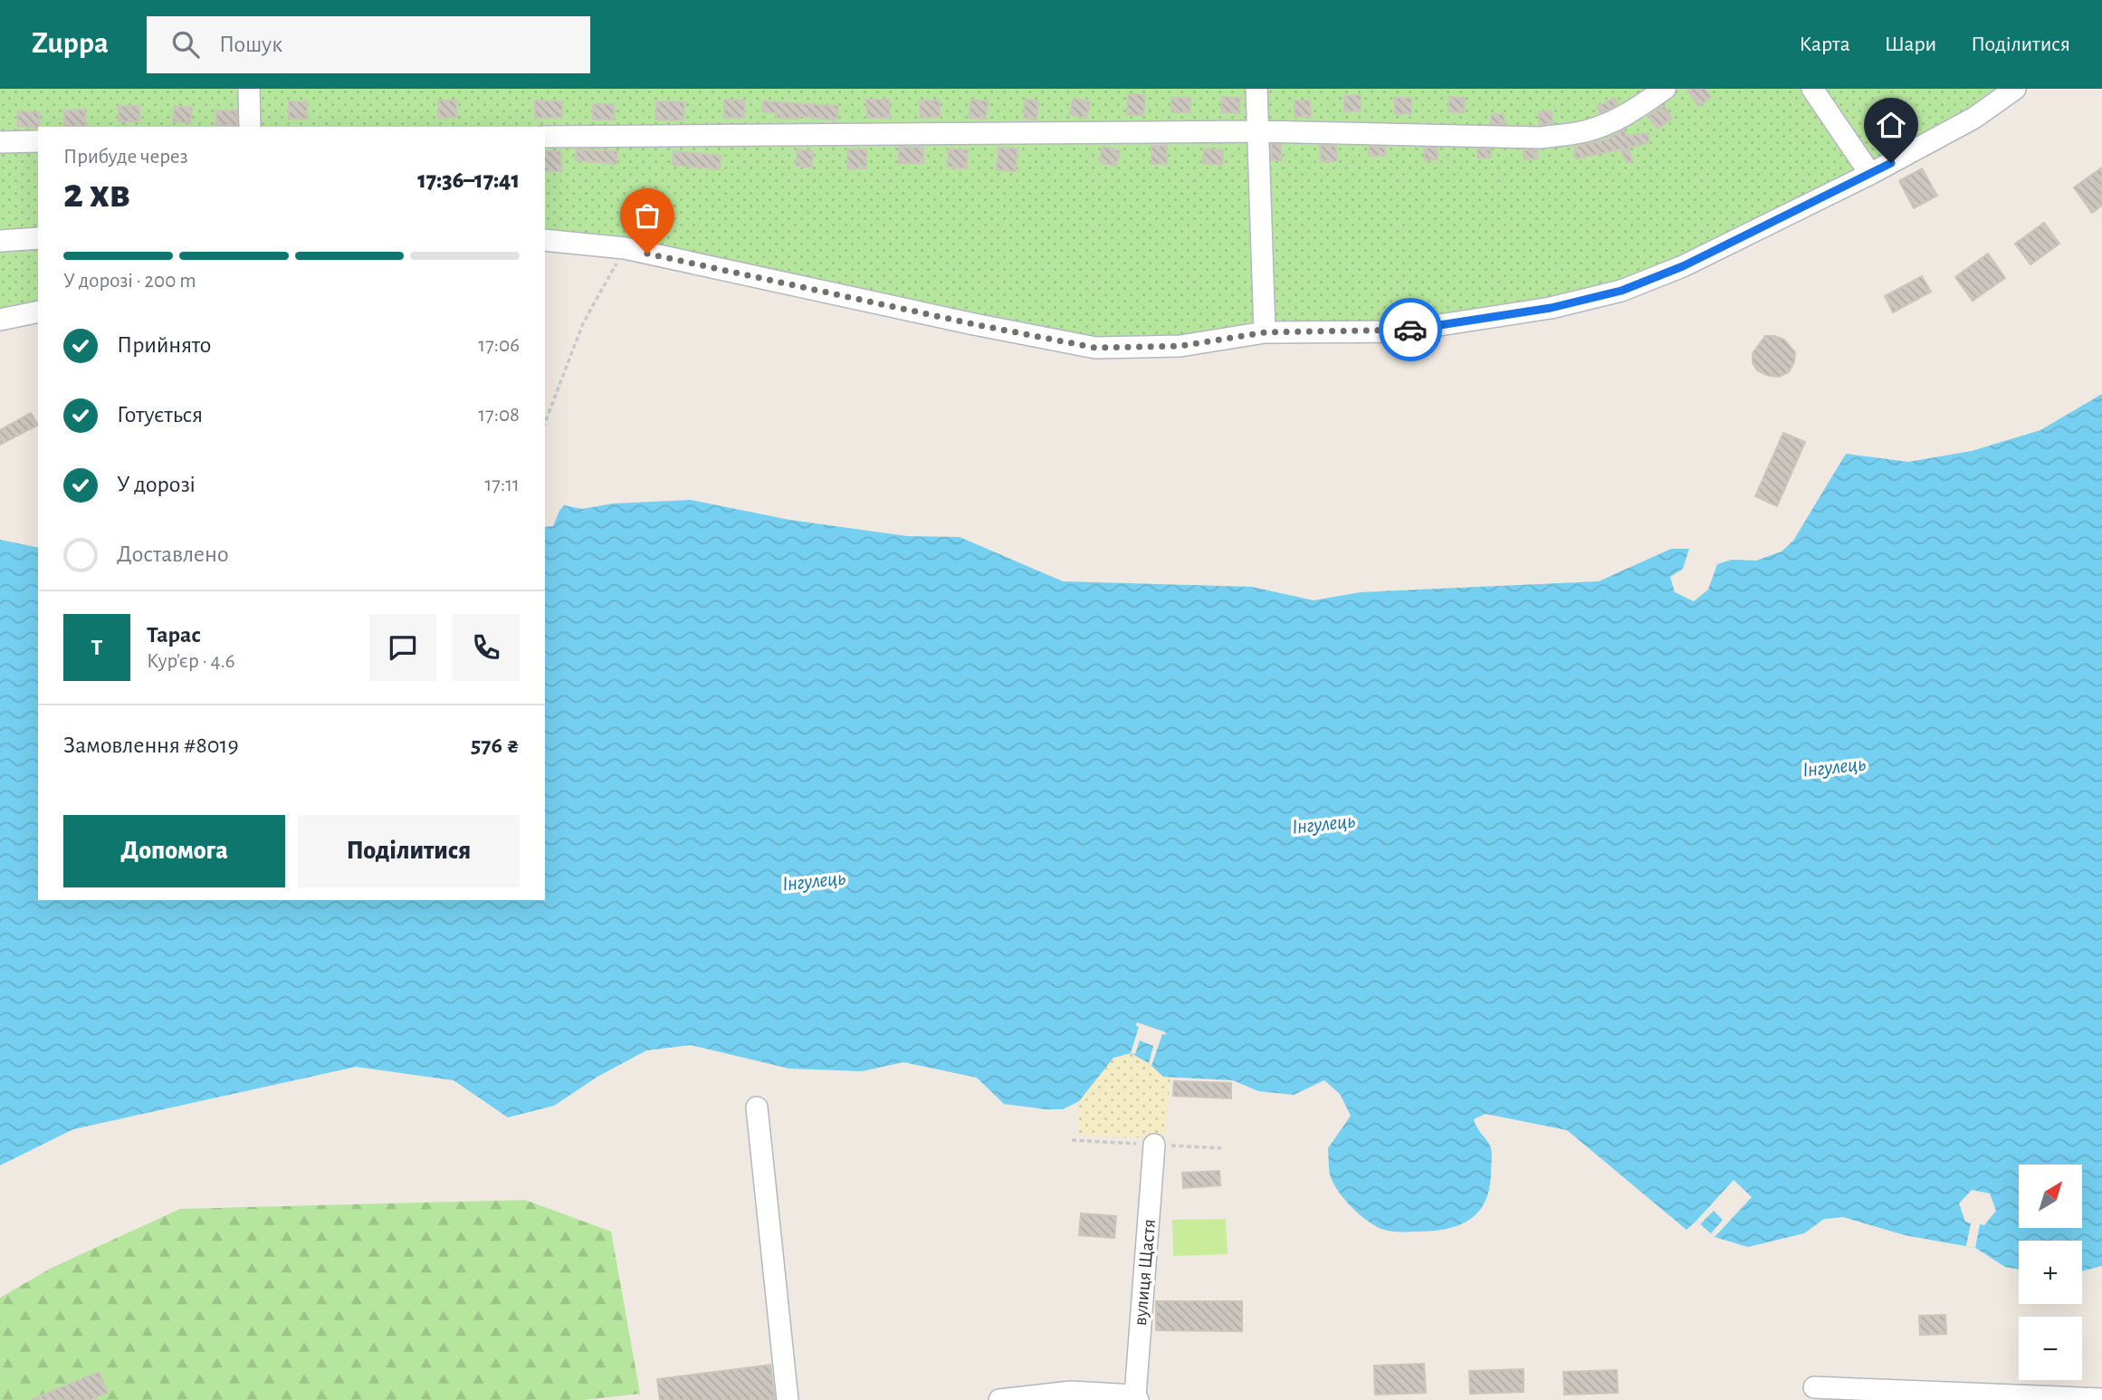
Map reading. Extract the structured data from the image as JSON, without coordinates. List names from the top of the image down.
{
  "streets": {
    "street": ["вулиця Щастя"]
  },
  "water": ["Інгулець"],
  "north": "top right",
  "page": {
    "header": "Zuppa",
    "search": "Пошук",
    "nav": ["Карта", "Шари", "Поділитися"],
    "heading": ["2 хв", "Прибуде через", "17:36–17:41"],
    "panel": [
      "Тарас",
      "Кур’єр · 4.6",
      "Замовлення #8019",
      "576 ₴"
    ],
    "bar": "У дорозі · 200 m",
    "list": [
      ["Прийнято", "17:06"],
      ["Готується", "17:08"],
      ["У дорозі", "17:11"],
      "Доставлено"
    ],
    "round": "Т",
    "buttons": ["Допомога", "Поділитися"],
    "map_buttons": ["+", "−"]
  }
}
